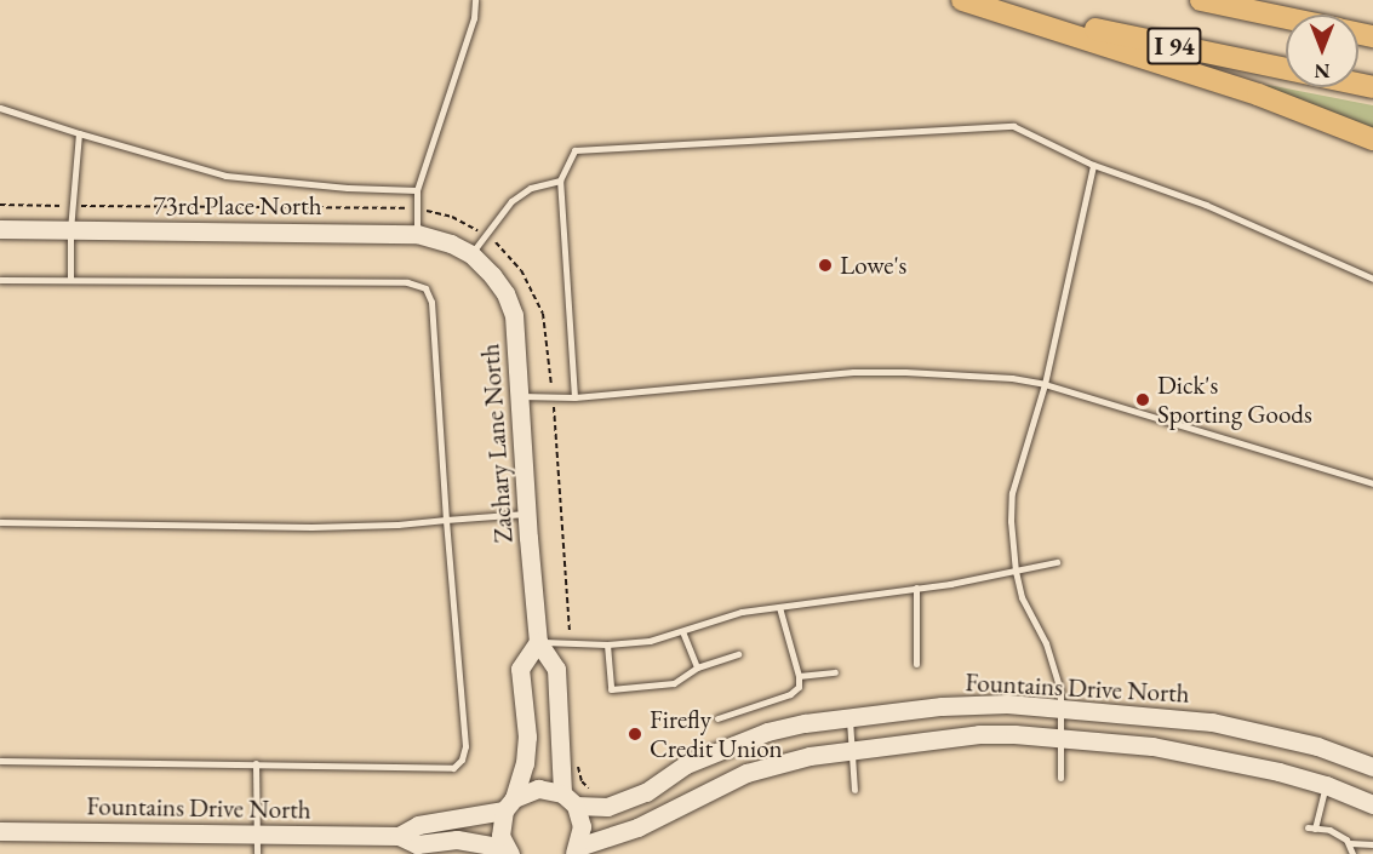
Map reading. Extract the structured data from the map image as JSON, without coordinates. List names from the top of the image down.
{
  "streets": {
    "highway": ["I 94"],
    "street": ["73rd Place North", "Zachary Lane North", "Fountains Drive North"]
  },
  "crossings": [
    ["73rd Place North", "Zachary Lane North"],
    ["Zachary Lane North", "Fountains Drive North"]
  ],
  "places": ["Lowe's", "Dick's Sporting Goods", "Firefly Credit Union"],
  "north": "bottom"
}
